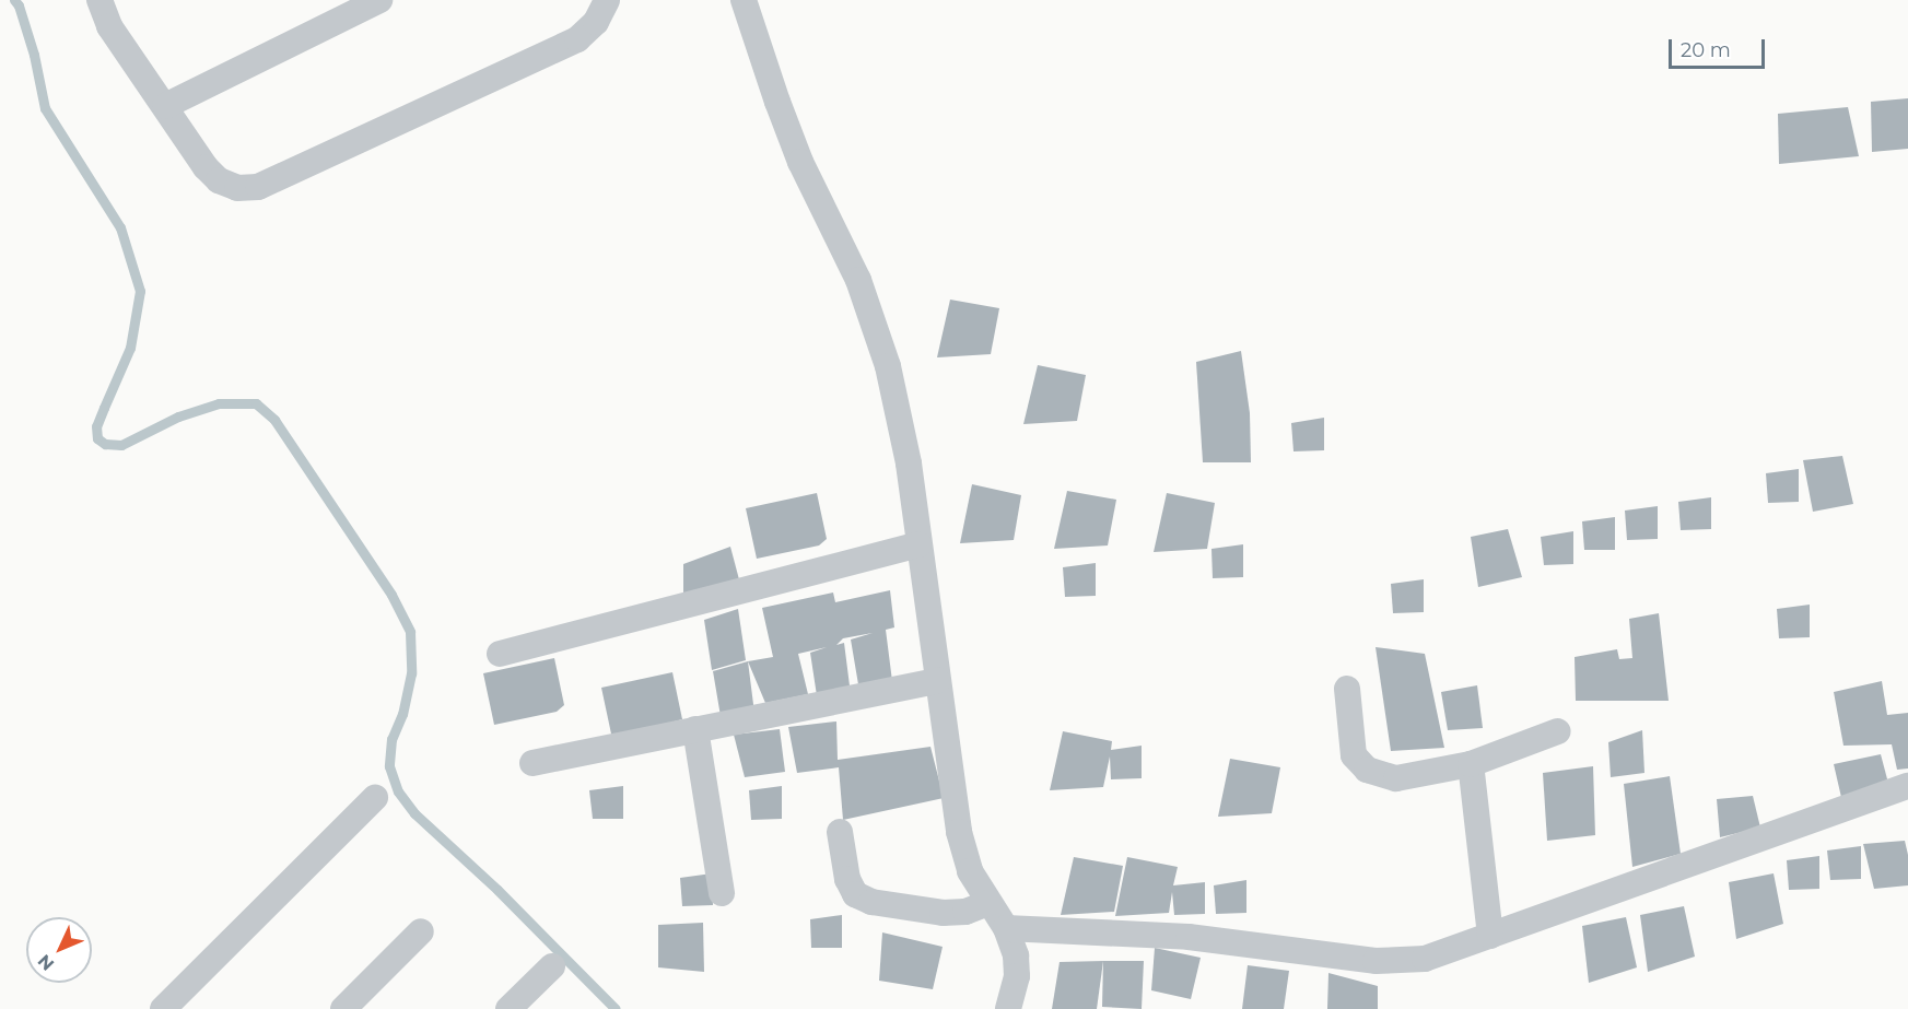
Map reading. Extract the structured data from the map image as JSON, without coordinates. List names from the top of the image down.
{
  "scale_bar": "20 m",
  "north": "bottom left"
}
